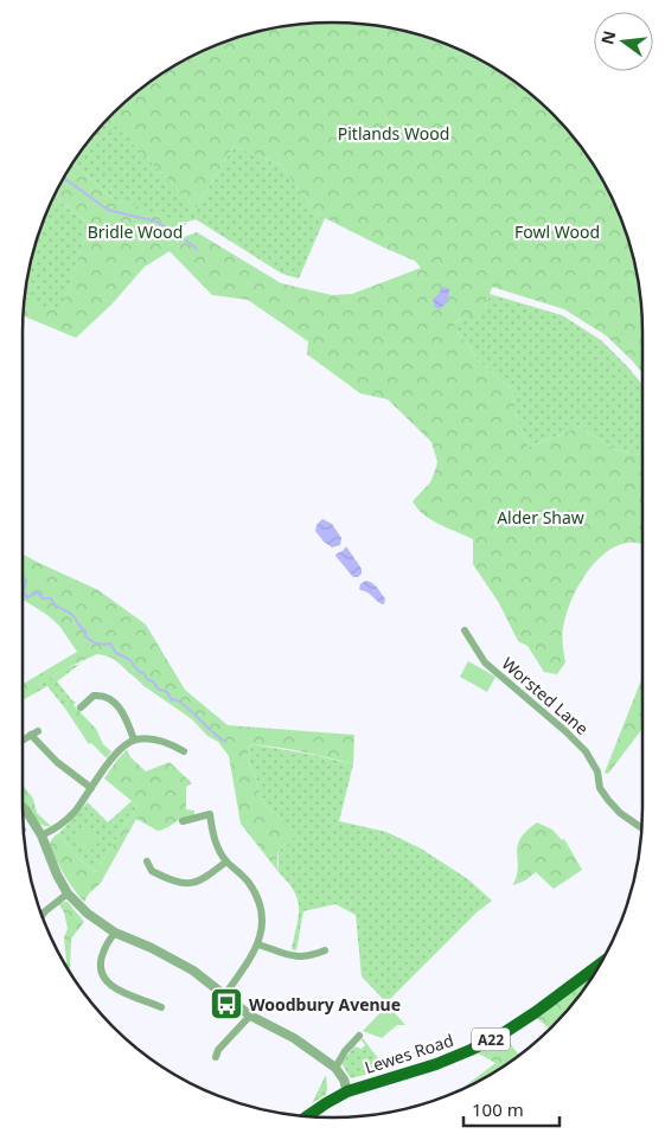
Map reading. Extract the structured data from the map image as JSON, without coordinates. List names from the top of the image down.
{
  "streets": {
    "highway": ["A22", "Lewes Road"],
    "street": ["Worsted Lane"]
  },
  "parks": [
    "Pitlands Wood",
    "Bridle Wood",
    "Fowl Wood",
    "Alder Shaw"
  ],
  "places": {
    "bus stop": ["Woodbury Avenue"]
  },
  "scale_bar": "100 m",
  "north": "left"
}
